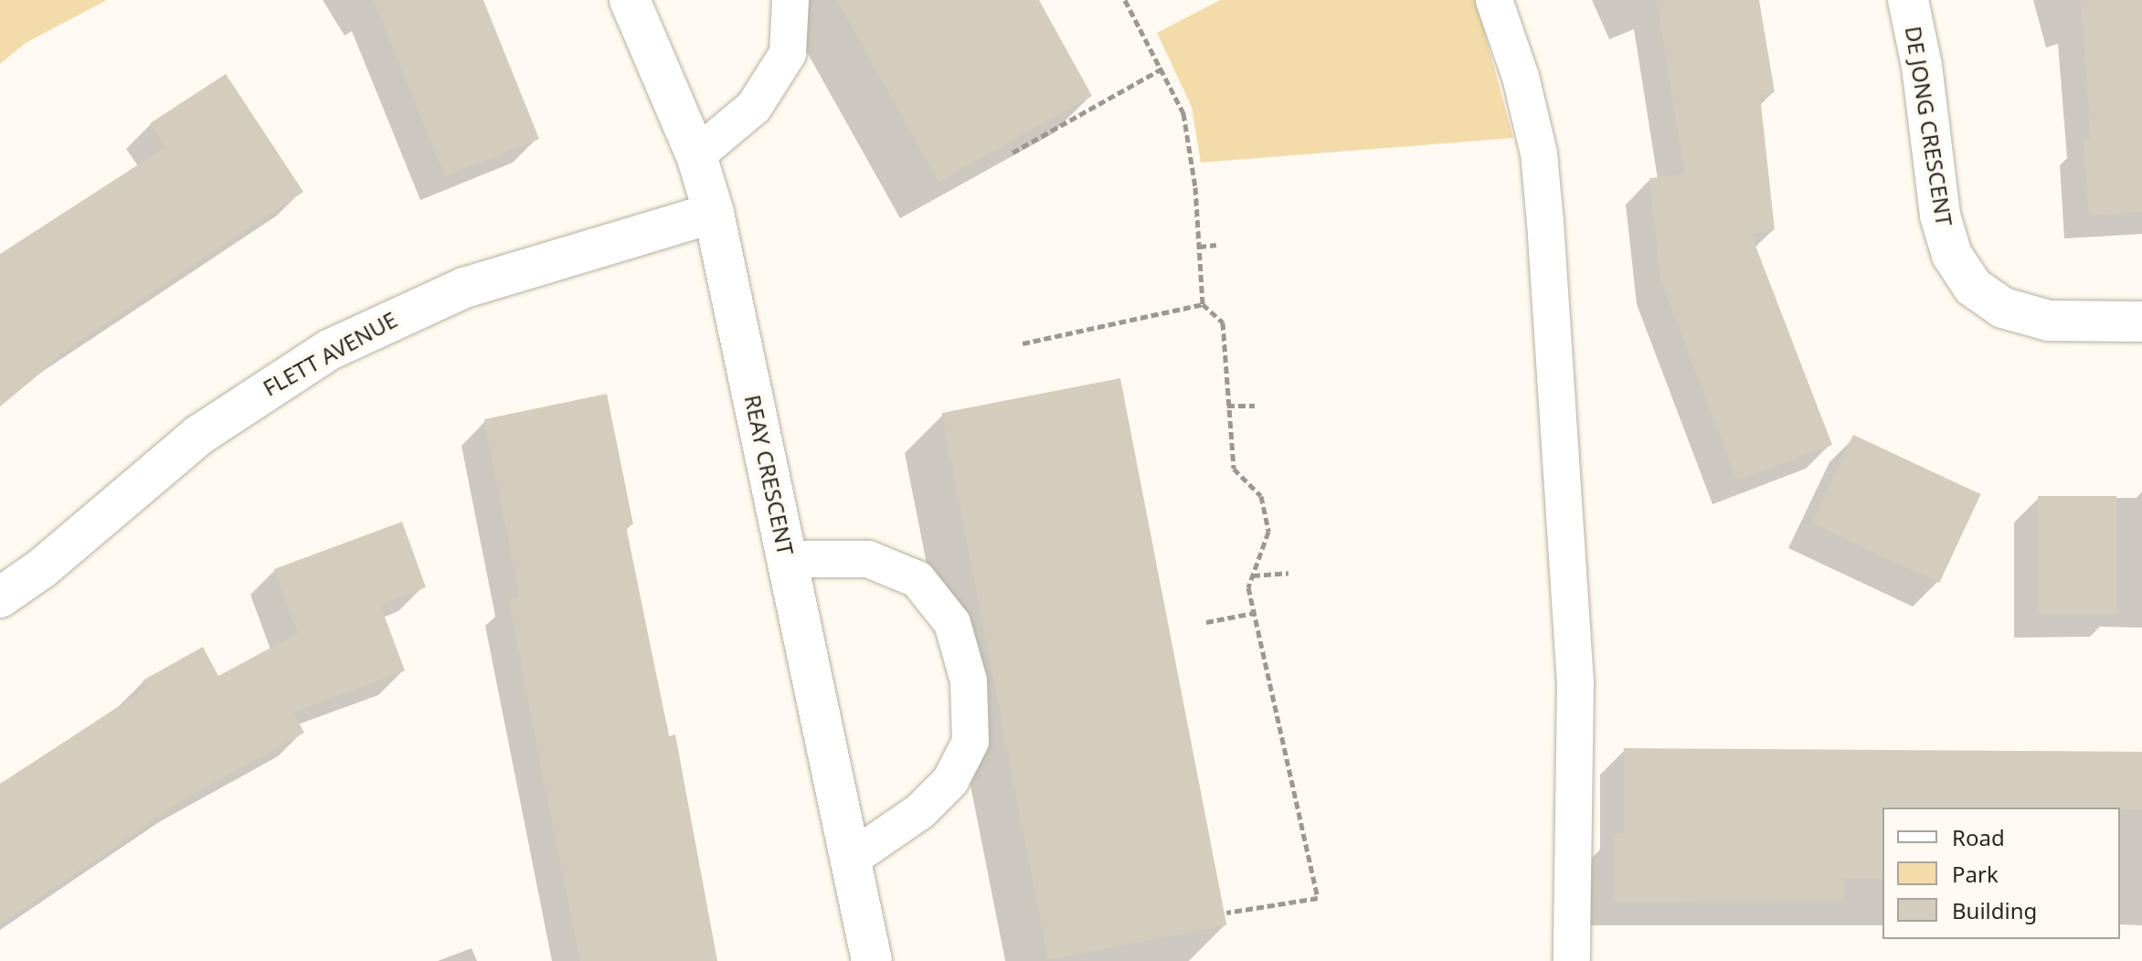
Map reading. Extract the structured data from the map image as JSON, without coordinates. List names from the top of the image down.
{
  "streets": {
    "street": ["DE JONG CRESCENT", "FLETT AVENUE", "REAY CRESCENT"]
  },
  "crossings": [
    ["FLETT AVENUE", "REAY CRESCENT"]
  ],
  "legend": ["Road", "Park", "Building"]
}
